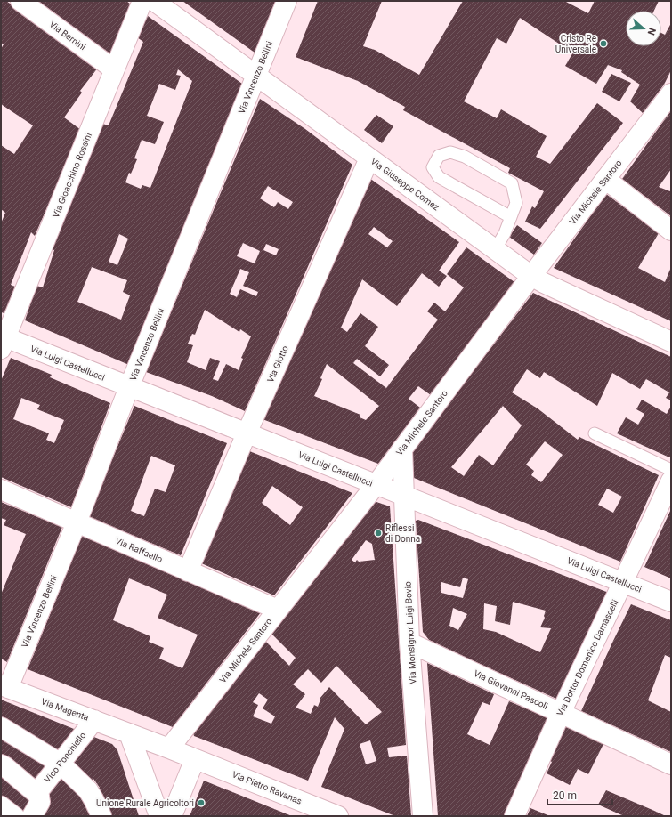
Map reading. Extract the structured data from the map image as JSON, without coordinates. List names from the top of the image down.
{
  "streets": {
    "street": [
      "Via Bernini",
      "Via Vincenzo Bellini",
      "Via Gioacchino Rossini",
      "Via Giuseppe Comez",
      "Via Michele Santoro",
      "Via Luigi Castellucci",
      "Via Giotto",
      "Via Raffaello",
      "Via Monsignor Luigi Bovio",
      "Via Dottor Domenico Damascelli",
      "Via Giovanni Pascoli",
      "Via Magenta",
      "Vico Ponchiello",
      "Via Pietro Ravanas"
    ]
  },
  "crossings": [
    ["Via Bernini", "Via Gioacchino Rossini"],
    ["Via Vincenzo Bellini", "Via Giuseppe Comez"],
    ["Via Vincenzo Bellini", "Via Luigi Castellucci"],
    ["Via Vincenzo Bellini", "Via Raffaello"],
    ["Via Vincenzo Bellini", "Via Magenta"],
    ["Via Gioacchino Rossini", "Via Luigi Castellucci"],
    ["Via Giuseppe Comez", "Via Michele Santoro"],
    ["Via Giuseppe Comez", "Via Giotto"],
    ["Via Michele Santoro", "Via Luigi Castellucci"],
    ["Via Michele Santoro", "Via Raffaello"],
    ["Via Michele Santoro", "Via Monsignor Luigi Bovio"],
    ["Via Michele Santoro", "Via Magenta"],
    ["Via Michele Santoro", "Via Pietro Ravanas"],
    ["Via Luigi Castellucci", "Via Giotto"],
    ["Via Luigi Castellucci", "Via Monsignor Luigi Bovio"],
    ["Via Luigi Castellucci", "Via Dottor Domenico Damascelli"],
    ["Via Giotto", "Via Raffaello"],
    ["Via Monsignor Luigi Bovio", "Via Giovanni Pascoli"],
    ["Via Dottor Domenico Damascelli", "Via Giovanni Pascoli"],
    ["Via Magenta", "Vico Ponchiello"],
    ["Via Magenta", "Via Pietro Ravanas"]
  ],
  "places": ["Cristo Re Universale", "Riflessi di Donna", "Unione Rurale Agricoltori"],
  "scale_bar": "20 m",
  "north": "right"
}
